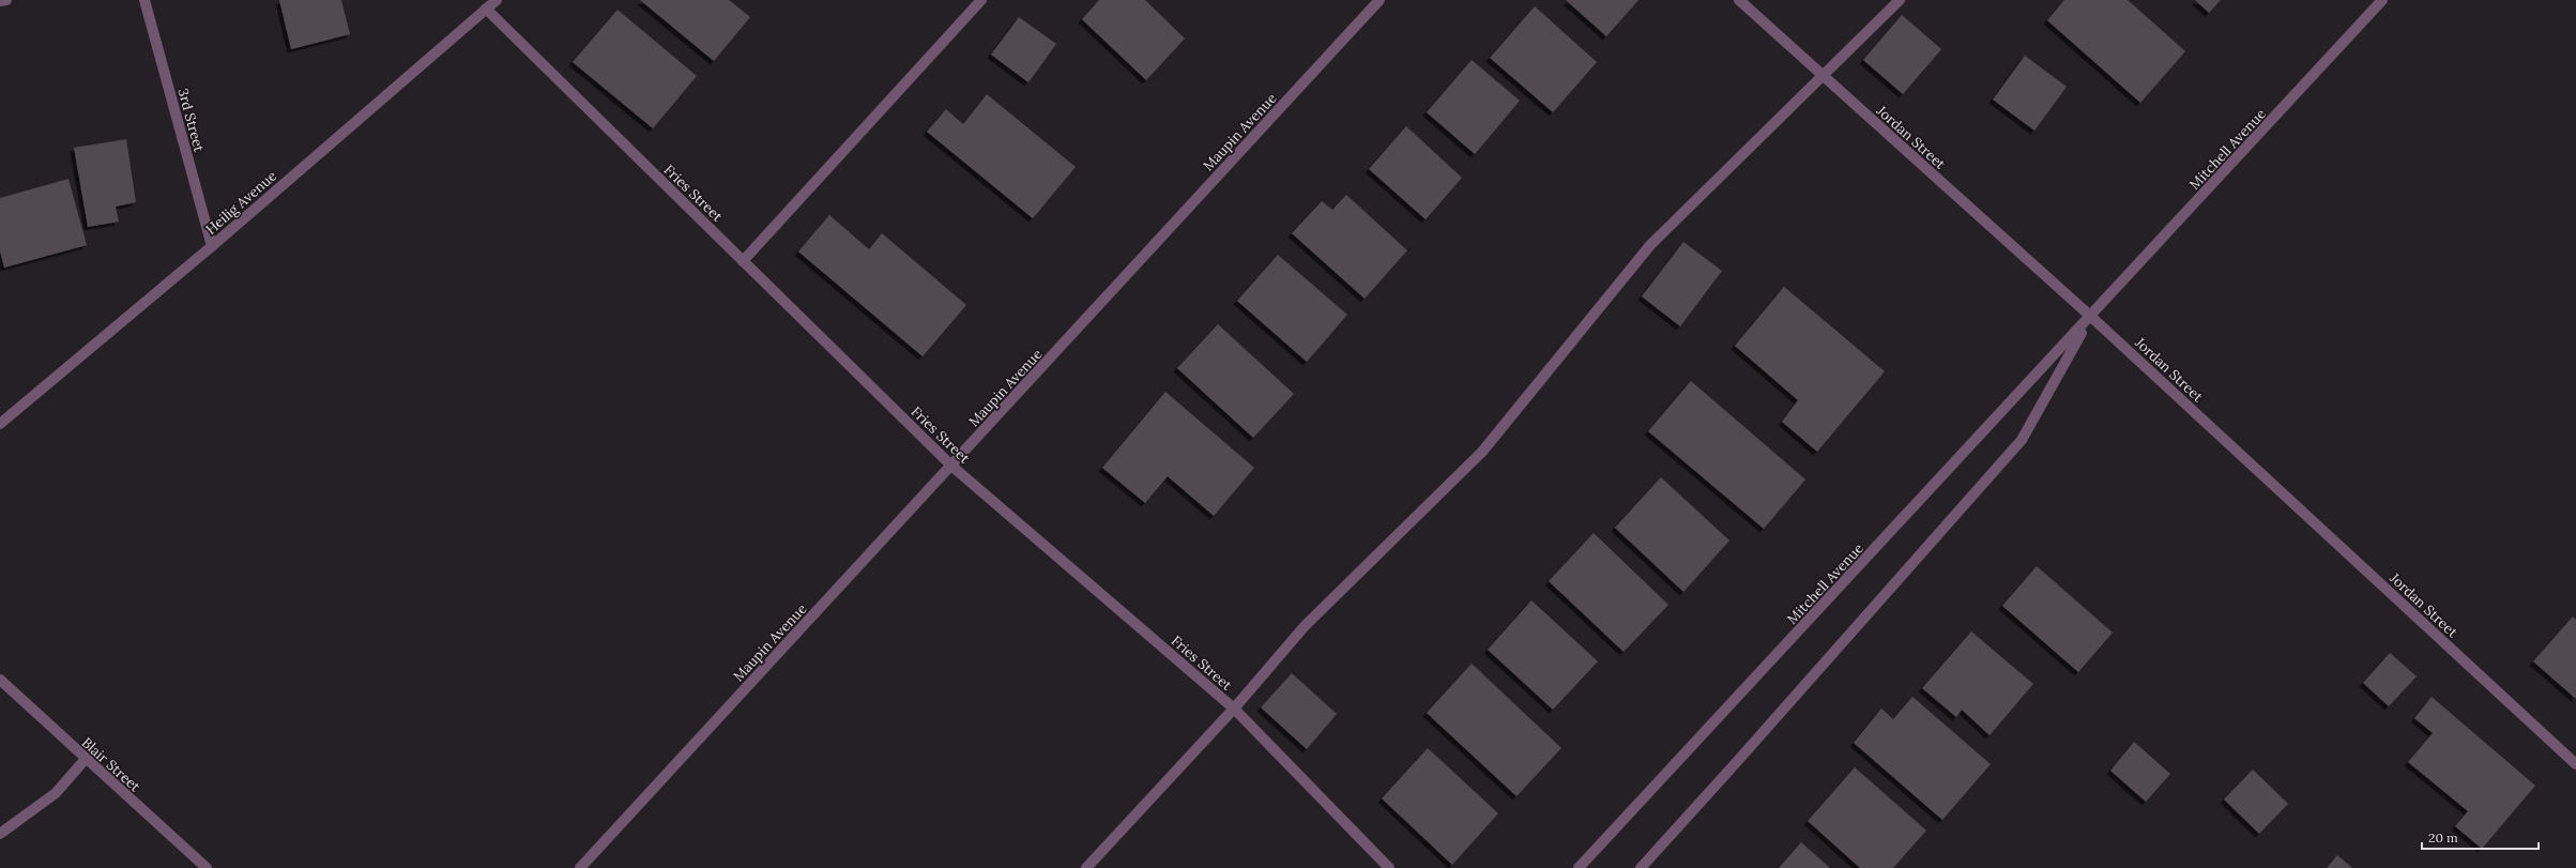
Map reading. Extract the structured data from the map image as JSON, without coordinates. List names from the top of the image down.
{
  "streets": {
    "street": [
      "3rd Street",
      "Maupin Avenue",
      "Jordan Street",
      "Mitchell Avenue",
      "Fries Street",
      "Heilig Avenue",
      "Blair Street"
    ]
  },
  "crossings": [
    ["3rd Street", "Heilig Avenue"],
    ["Maupin Avenue", "Fries Street"],
    ["Jordan Street", "Mitchell Avenue"],
    ["Fries Street", "Heilig Avenue"]
  ],
  "scale_bar": "20 m"
}
